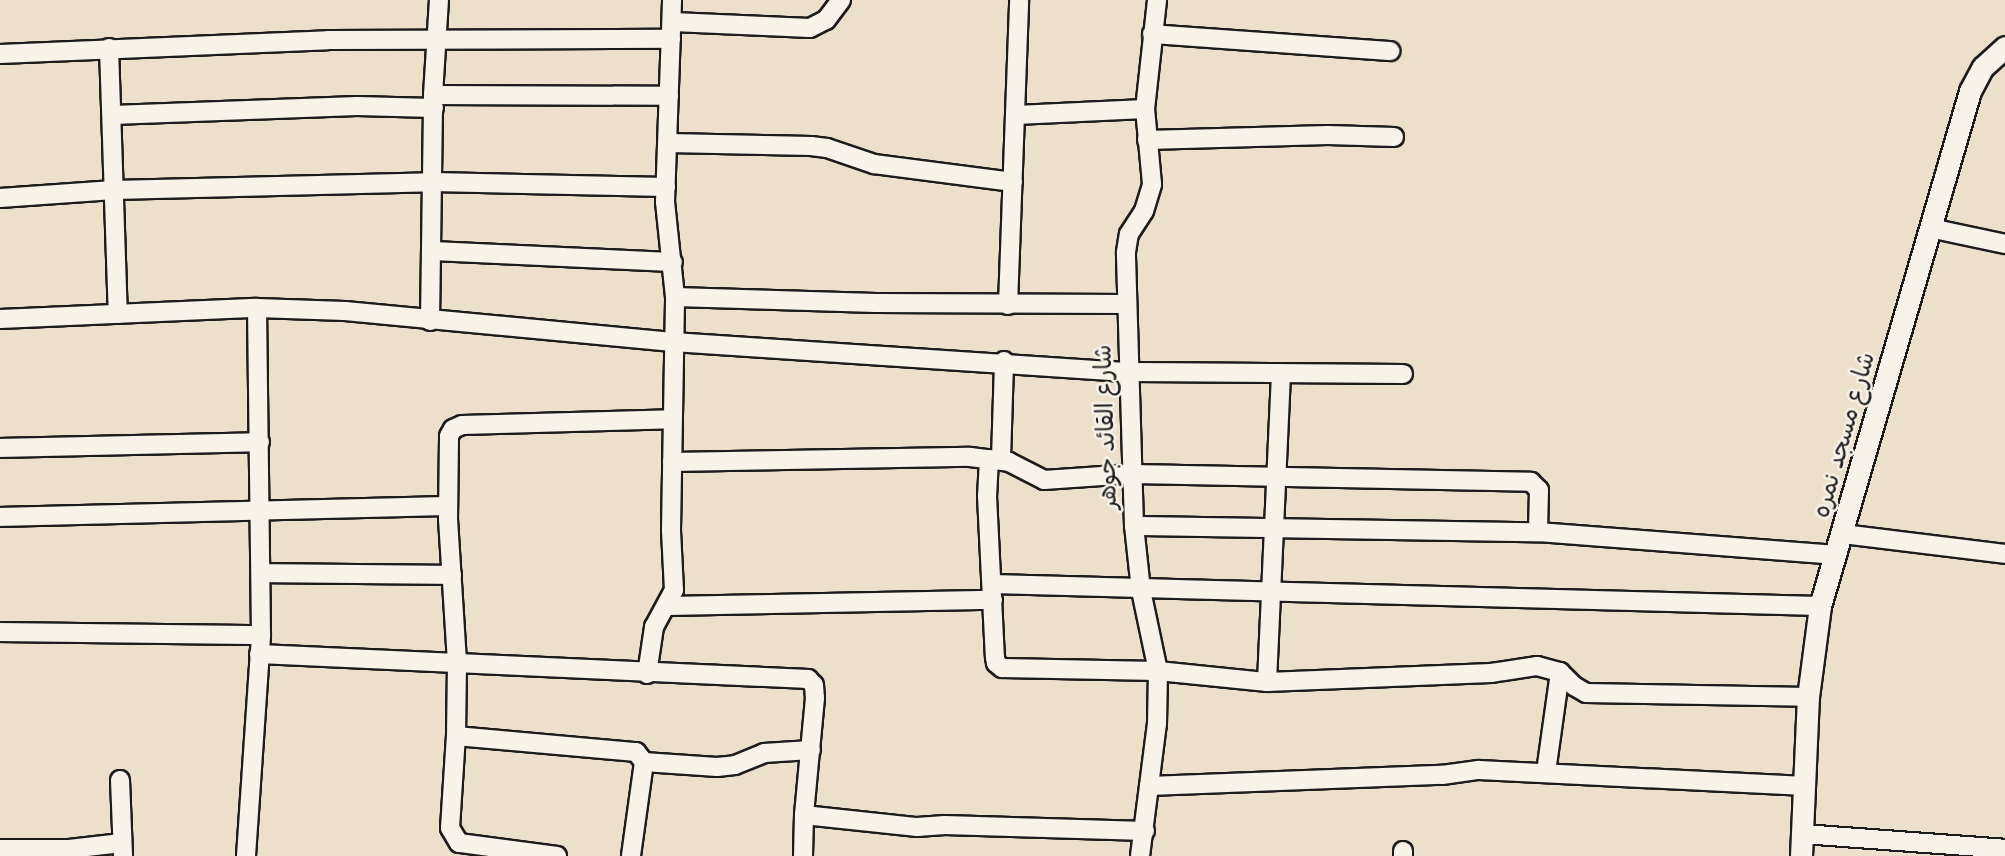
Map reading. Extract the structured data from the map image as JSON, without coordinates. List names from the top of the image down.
{
  "streets": {
    "street": ["شارع القائد جوهر", "شارع مسجد نمره"]
  }
}
